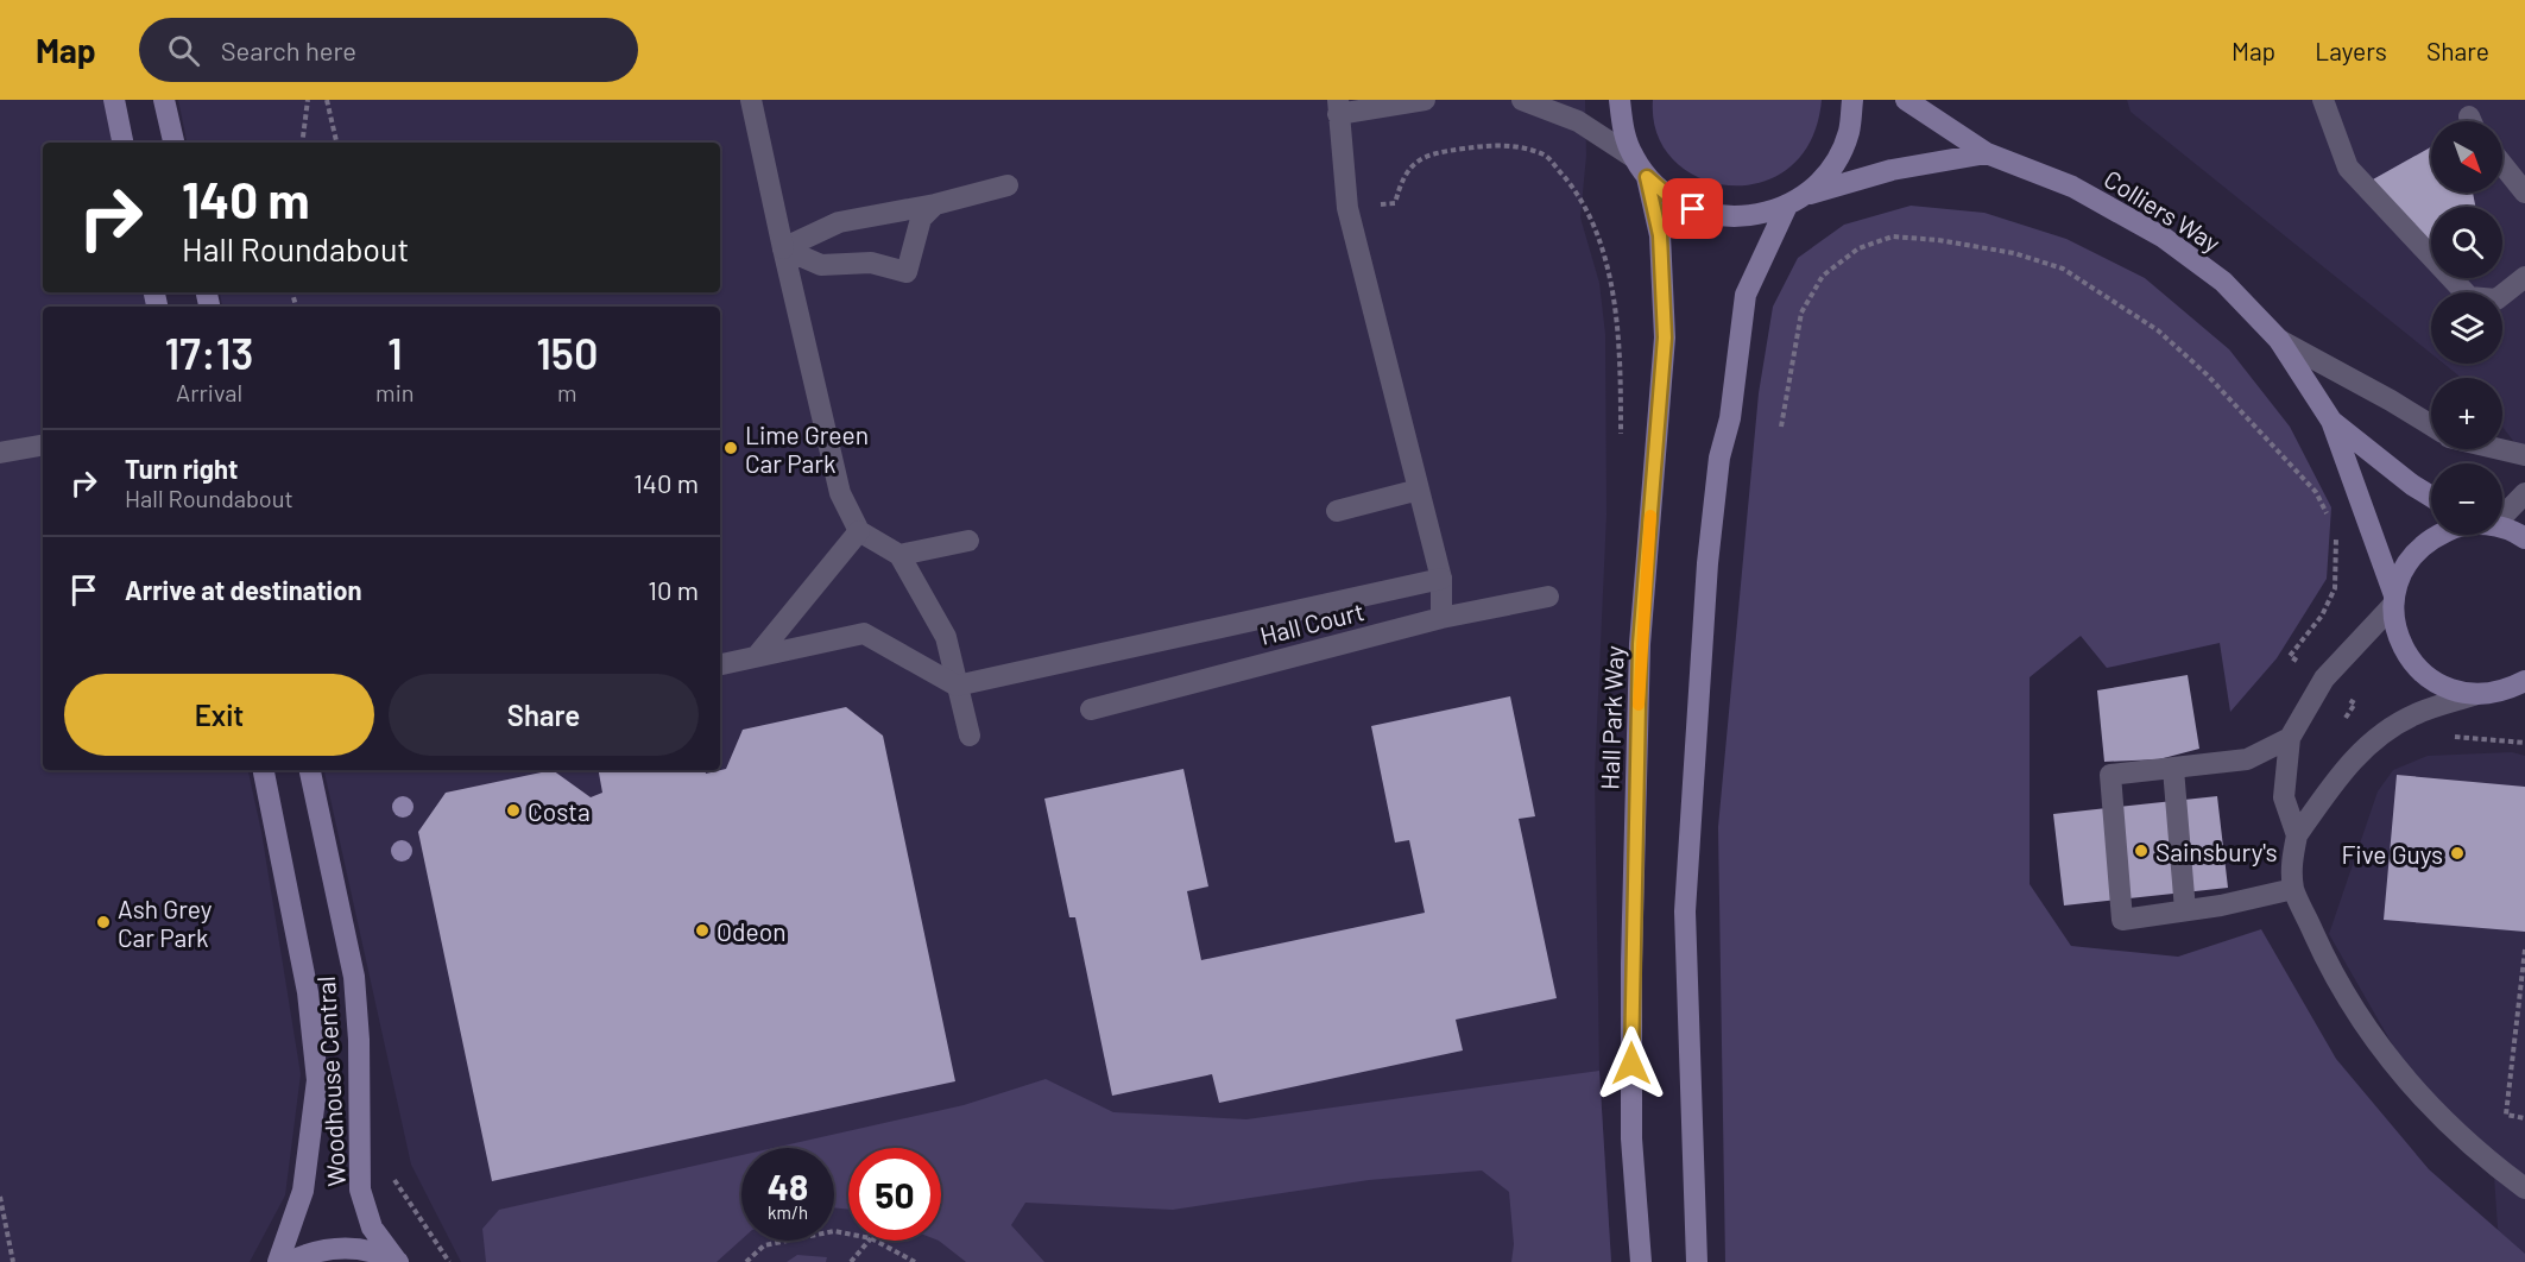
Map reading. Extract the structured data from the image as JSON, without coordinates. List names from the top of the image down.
{
  "streets": {
    "street": [
      "Colliers Way",
      "Hall Court",
      "Hall Park Way",
      "Woodhouse Central"
    ]
  },
  "places": [
    "Lime Green Car Park",
    "Costa",
    "Sainsbury's",
    "Five Guys",
    "Ash Grey Car Park",
    "Odeon"
  ],
  "north": "bottom right",
  "page": {
    "header": "Map",
    "search": "Search here",
    "nav": ["Map", "Layers", "Share"],
    "map_buttons": ["+", "−"],
    "turn": ["140 m", "Hall Roundabout"],
    "eta": [
      "17:13",
      "Arrival",
      "1",
      "min",
      "150",
      "m"
    ],
    "list": [
      {
        "name": "Turn right",
        "note": "Hall Roundabout",
        "value": "140 m"
      },
      {
        "name": "Arrive at destination",
        "value": "10 m"
      }
    ],
    "buttons": ["Exit", "Share"],
    "speed": "48 km/h",
    "limit": "50"
  }
}
